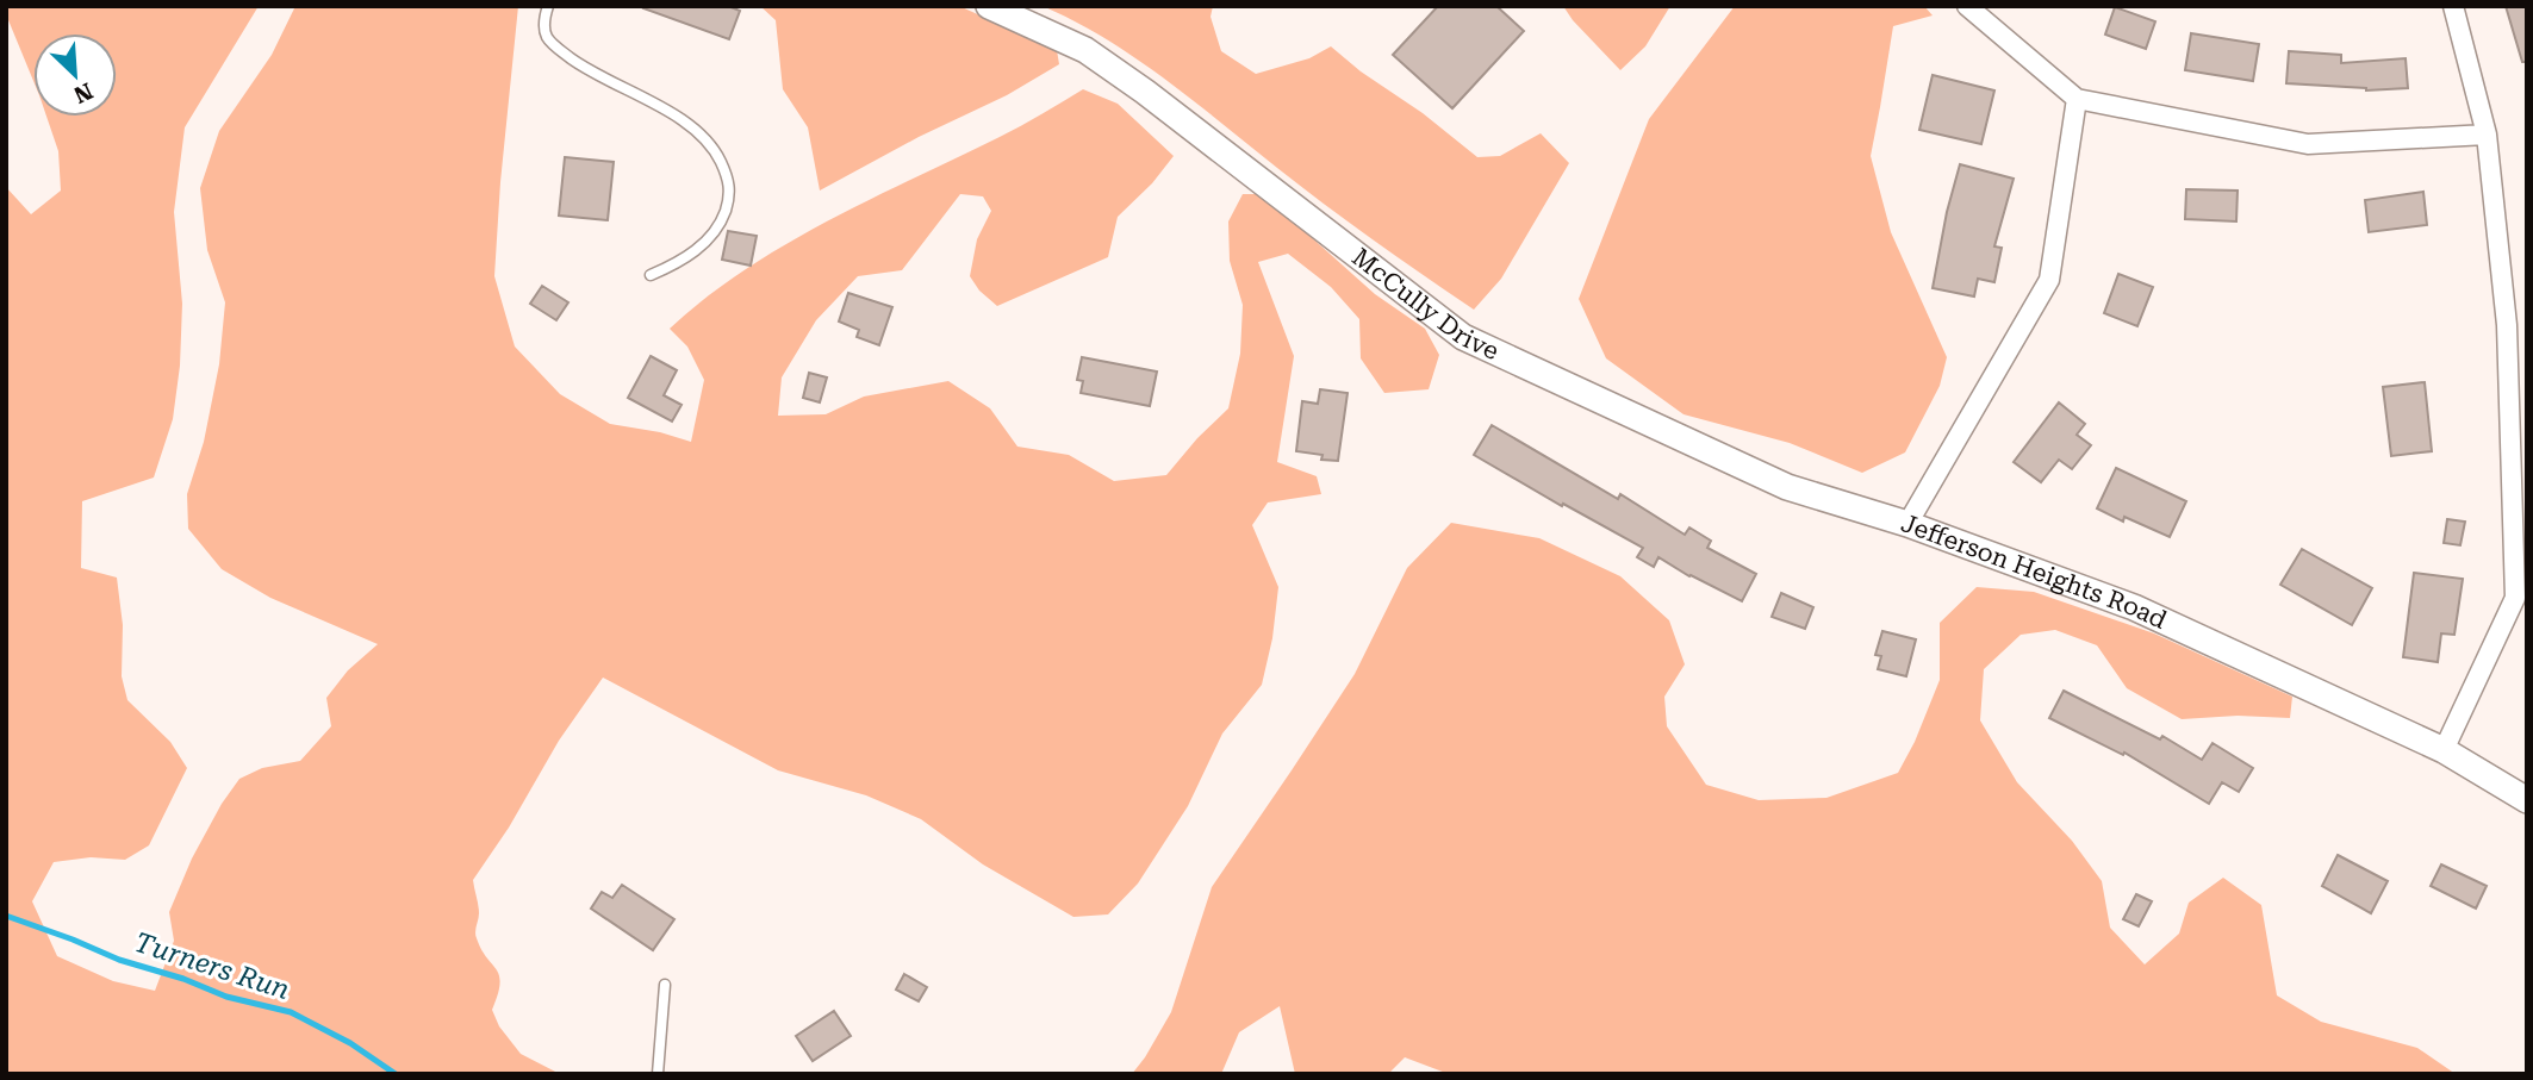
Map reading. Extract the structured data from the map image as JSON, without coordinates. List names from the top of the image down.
{
  "streets": {
    "street": ["McCully Drive", "Jefferson Heights Road"]
  },
  "crossings": [
    ["McCully Drive", "Jefferson Heights Road"]
  ],
  "water": ["Turners Run"],
  "north": "bottom right"
}
